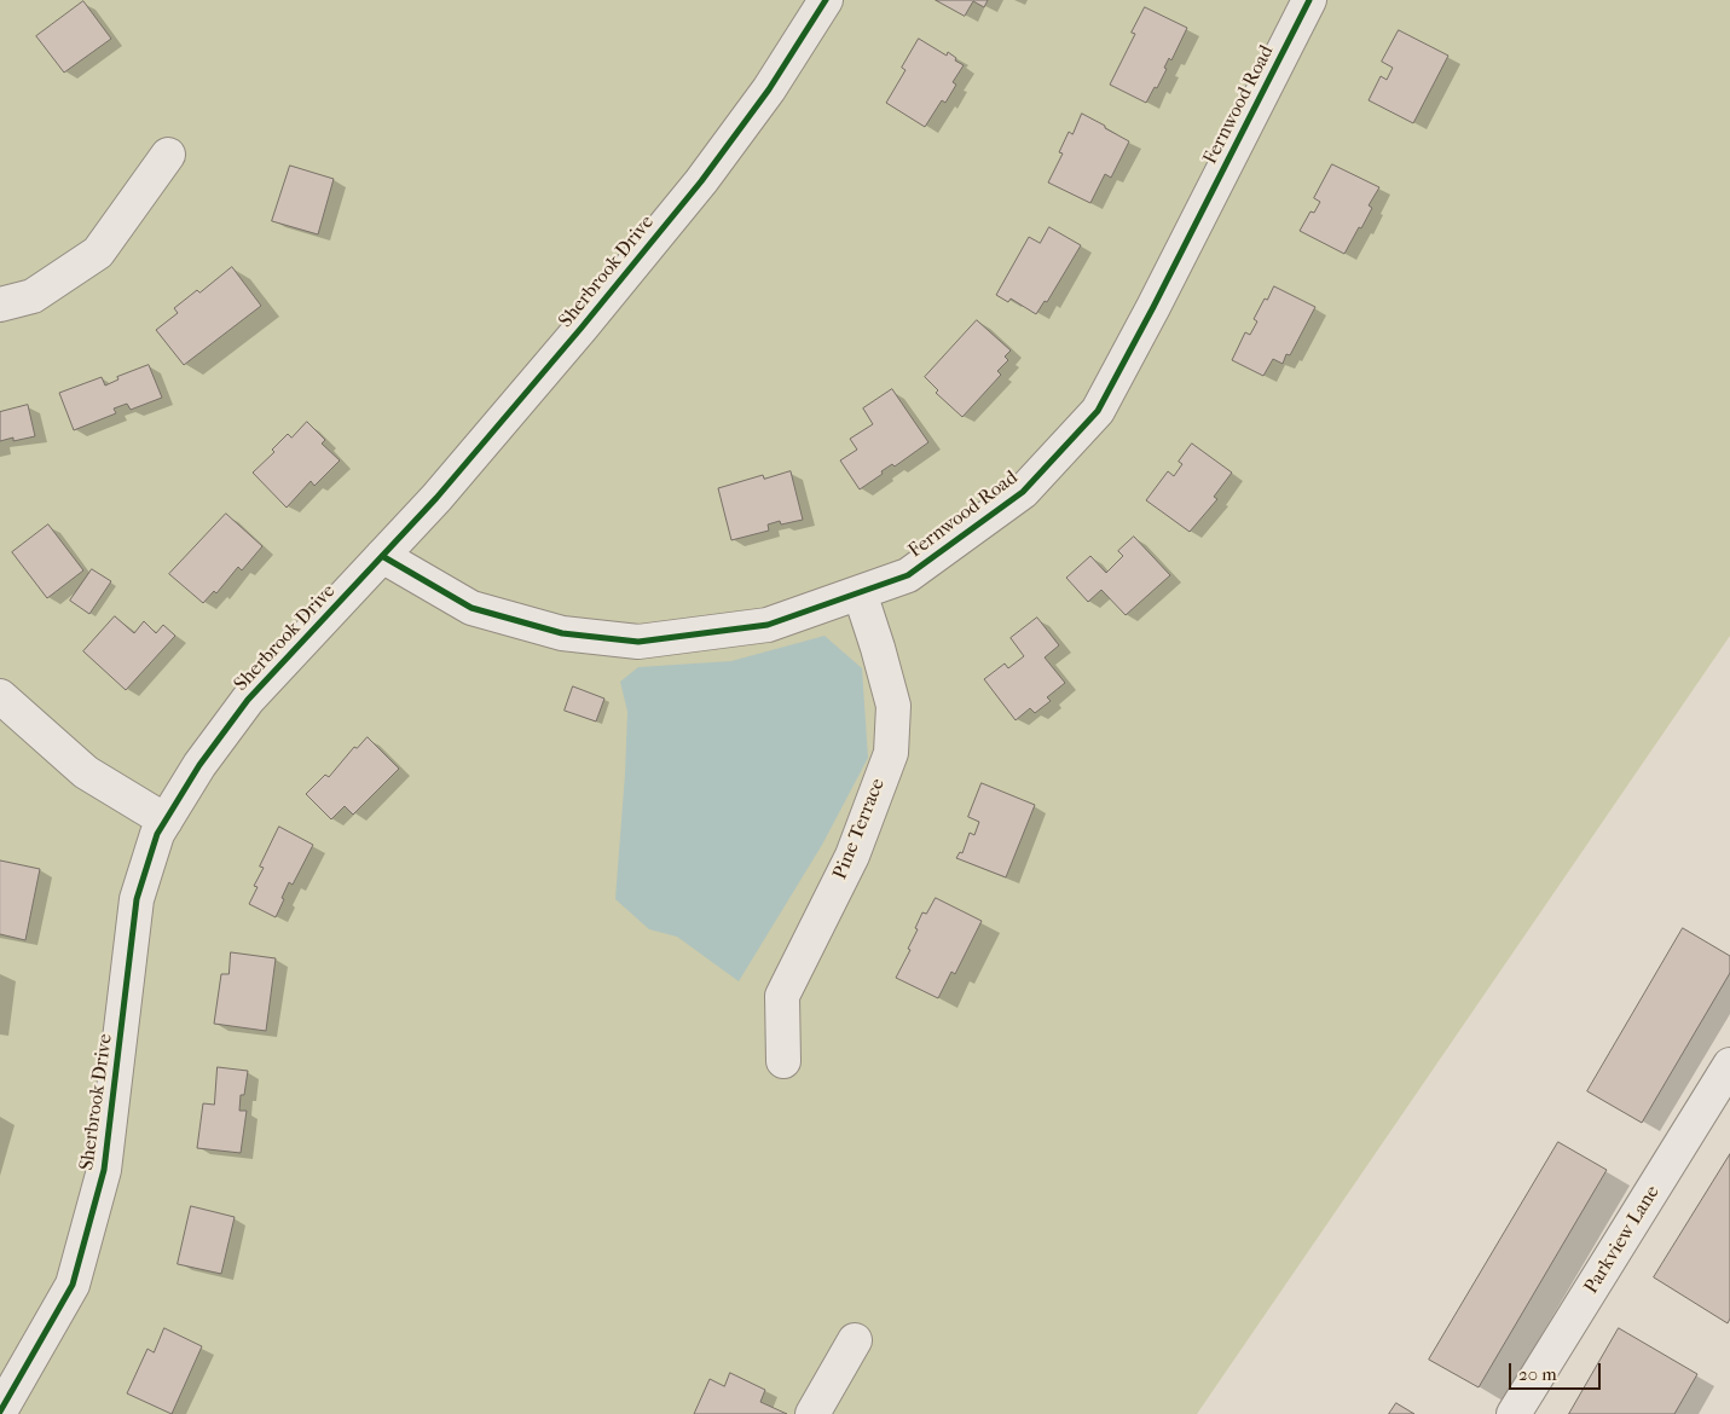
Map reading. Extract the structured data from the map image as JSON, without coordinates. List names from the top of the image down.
{
  "streets": {
    "street": [
      "Fernwood Road",
      "Sherbrook Drive",
      "Pine Terrace",
      "Parkview Lane"
    ]
  },
  "crossings": [
    ["Fernwood Road", "Sherbrook Drive"],
    ["Fernwood Road", "Pine Terrace"]
  ],
  "scale_bar": "20 m"
}
